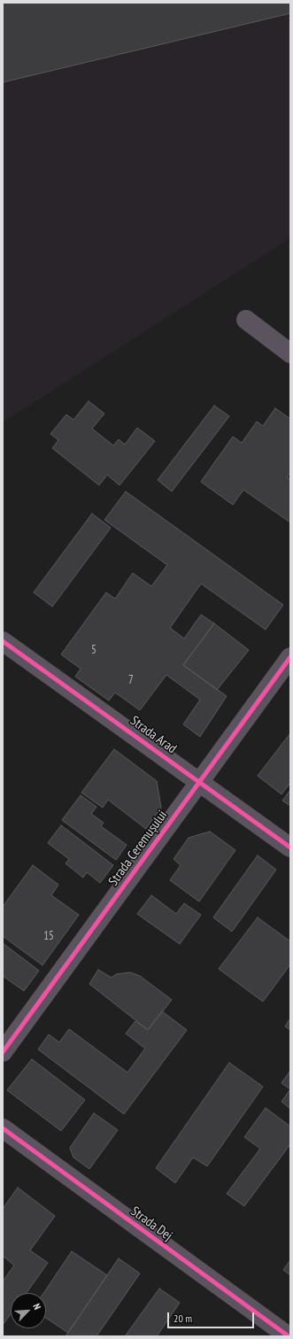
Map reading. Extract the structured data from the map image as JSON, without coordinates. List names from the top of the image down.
{
  "streets": {
    "street": ["Strada Arad", "Strada Ceremușului", "Strada Dej"]
  },
  "crossings": [
    ["Strada Arad", "Strada Ceremușului"]
  ],
  "house_numbers": ["5", "7", "15"],
  "scale_bar": "20 m",
  "north": "top right"
}
